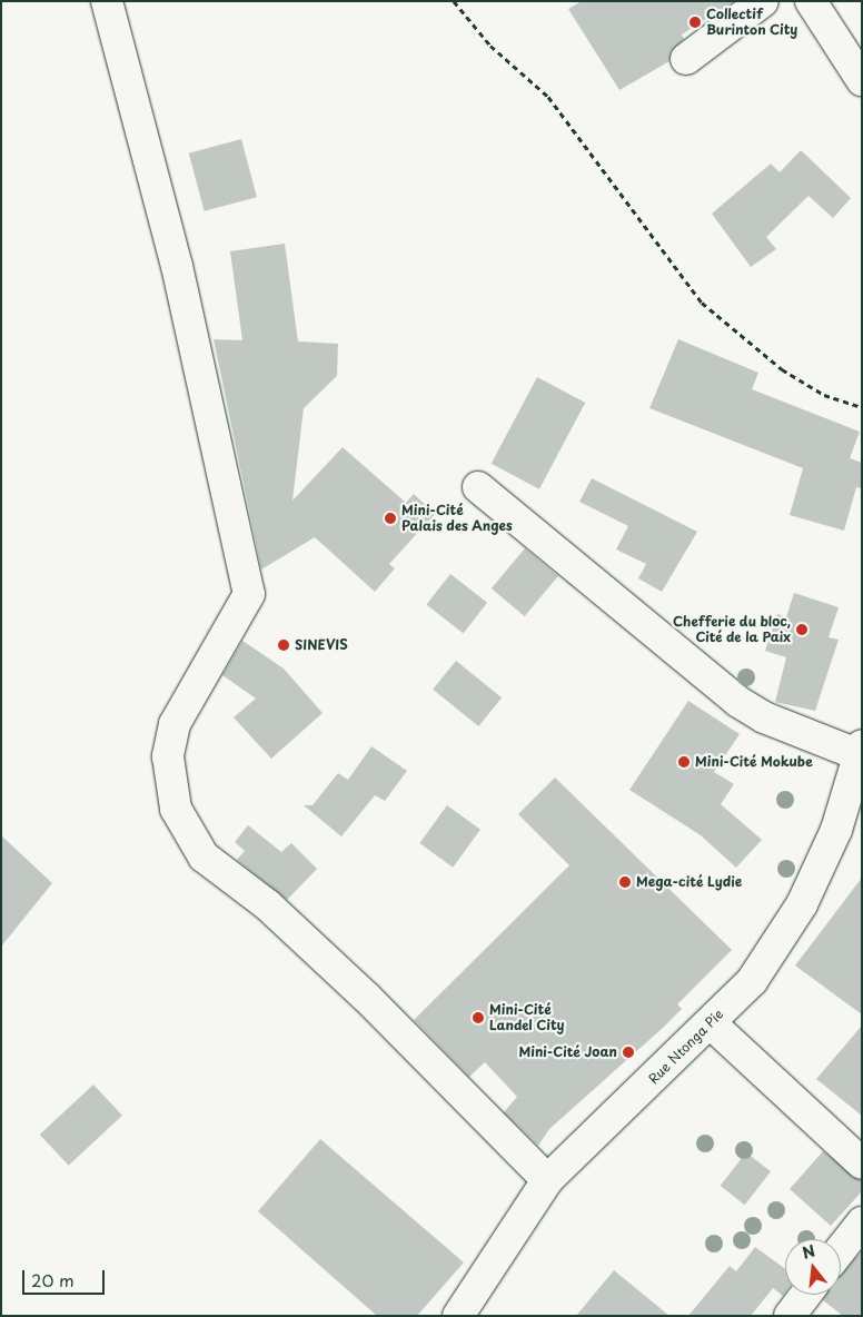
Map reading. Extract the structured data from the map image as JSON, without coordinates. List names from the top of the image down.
{
  "streets": {
    "street": ["Rue Ntonga Pie"]
  },
  "places": [
    "Collectif Burinton City",
    "Mini-Cité Palais des Anges",
    "Chefferie du bloc, Cité de la Paix",
    "SINEVIS",
    "Mini-Cité Mokube",
    "Mega-cité Lydie",
    "Mini-Cité Landel City",
    "Mini-Cité Joan"
  ],
  "scale_bar": "20 m",
  "north": "top"
}
